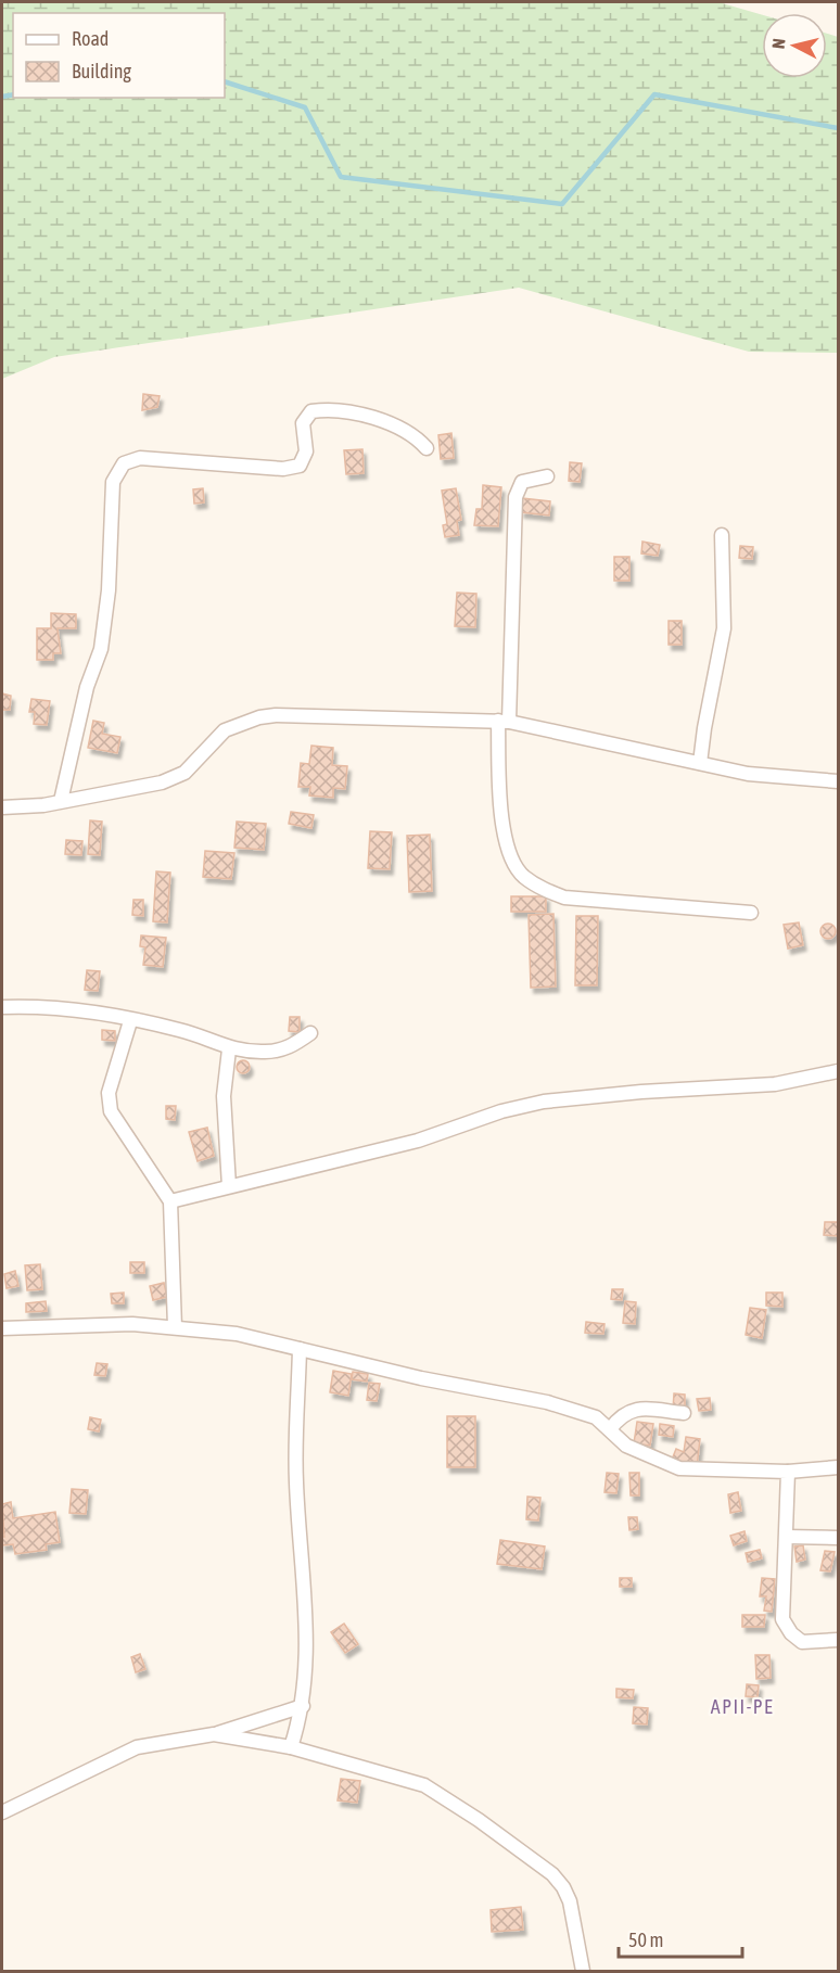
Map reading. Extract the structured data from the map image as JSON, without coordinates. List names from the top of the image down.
{
  "districts": ["APII-PE"],
  "legend": ["Road", "Building"],
  "scale_bar": "50 m",
  "north": "left"
}
